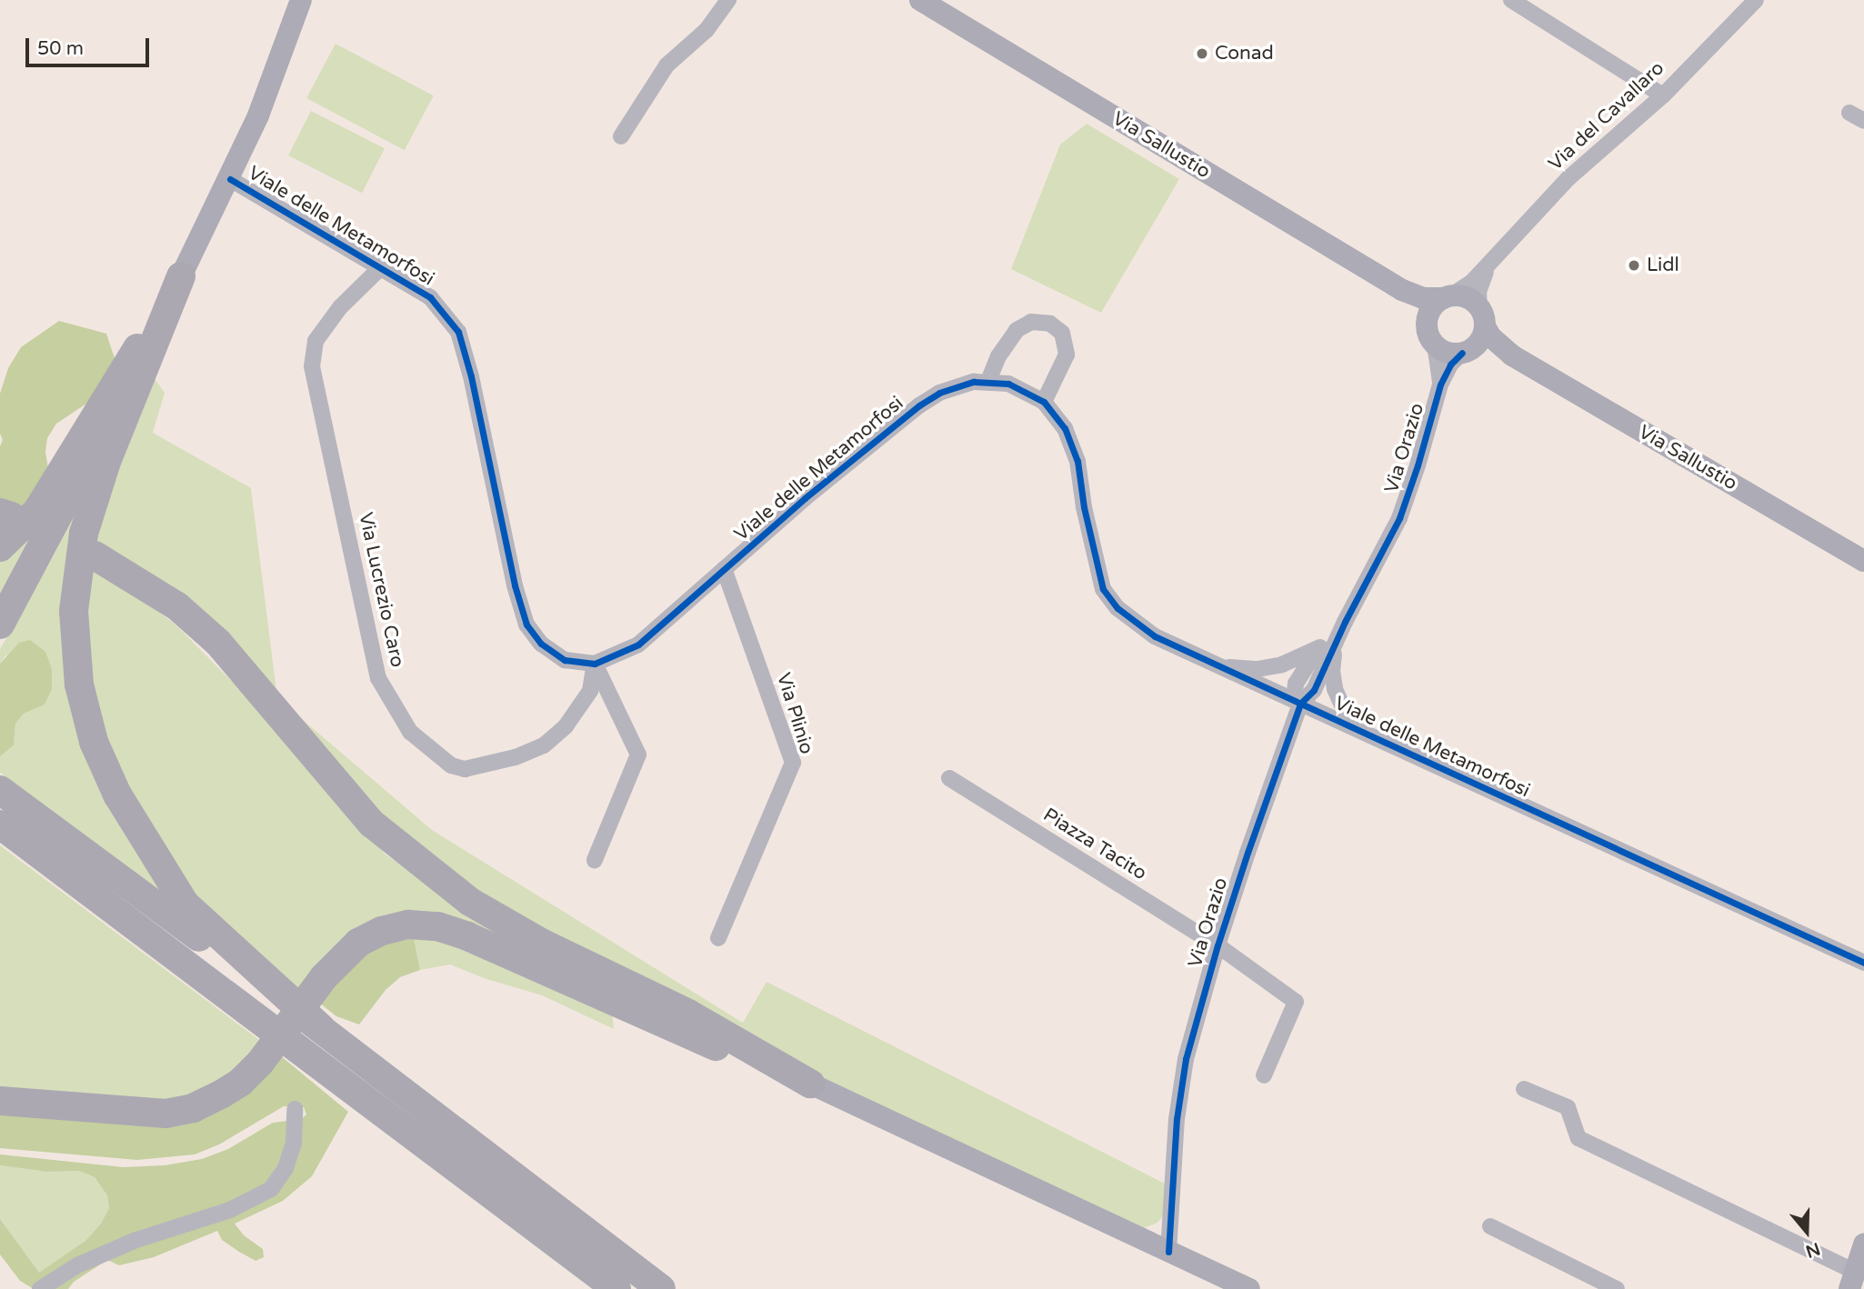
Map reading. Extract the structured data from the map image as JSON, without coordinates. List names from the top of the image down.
{
  "streets": {
    "street": [
      "Via del Cavallaro",
      "Via Sallustio",
      "Viale delle Metamorfosi",
      "Via Orazio",
      "Via Lucrezio Caro",
      "Via Plinio",
      "Piazza Tacito"
    ]
  },
  "crossings": [
    ["Via del Cavallaro", "Via Sallustio"],
    ["Via del Cavallaro", "Via Orazio"],
    ["Via Sallustio", "Via Orazio"],
    ["Viale delle Metamorfosi", "Via Orazio"],
    ["Viale delle Metamorfosi", "Via Lucrezio Caro"],
    ["Viale delle Metamorfosi", "Via Plinio"],
    ["Via Orazio", "Piazza Tacito"]
  ],
  "places": ["Conad", "Lidl"],
  "scale_bar": "50 m",
  "north": "bottom"
}
